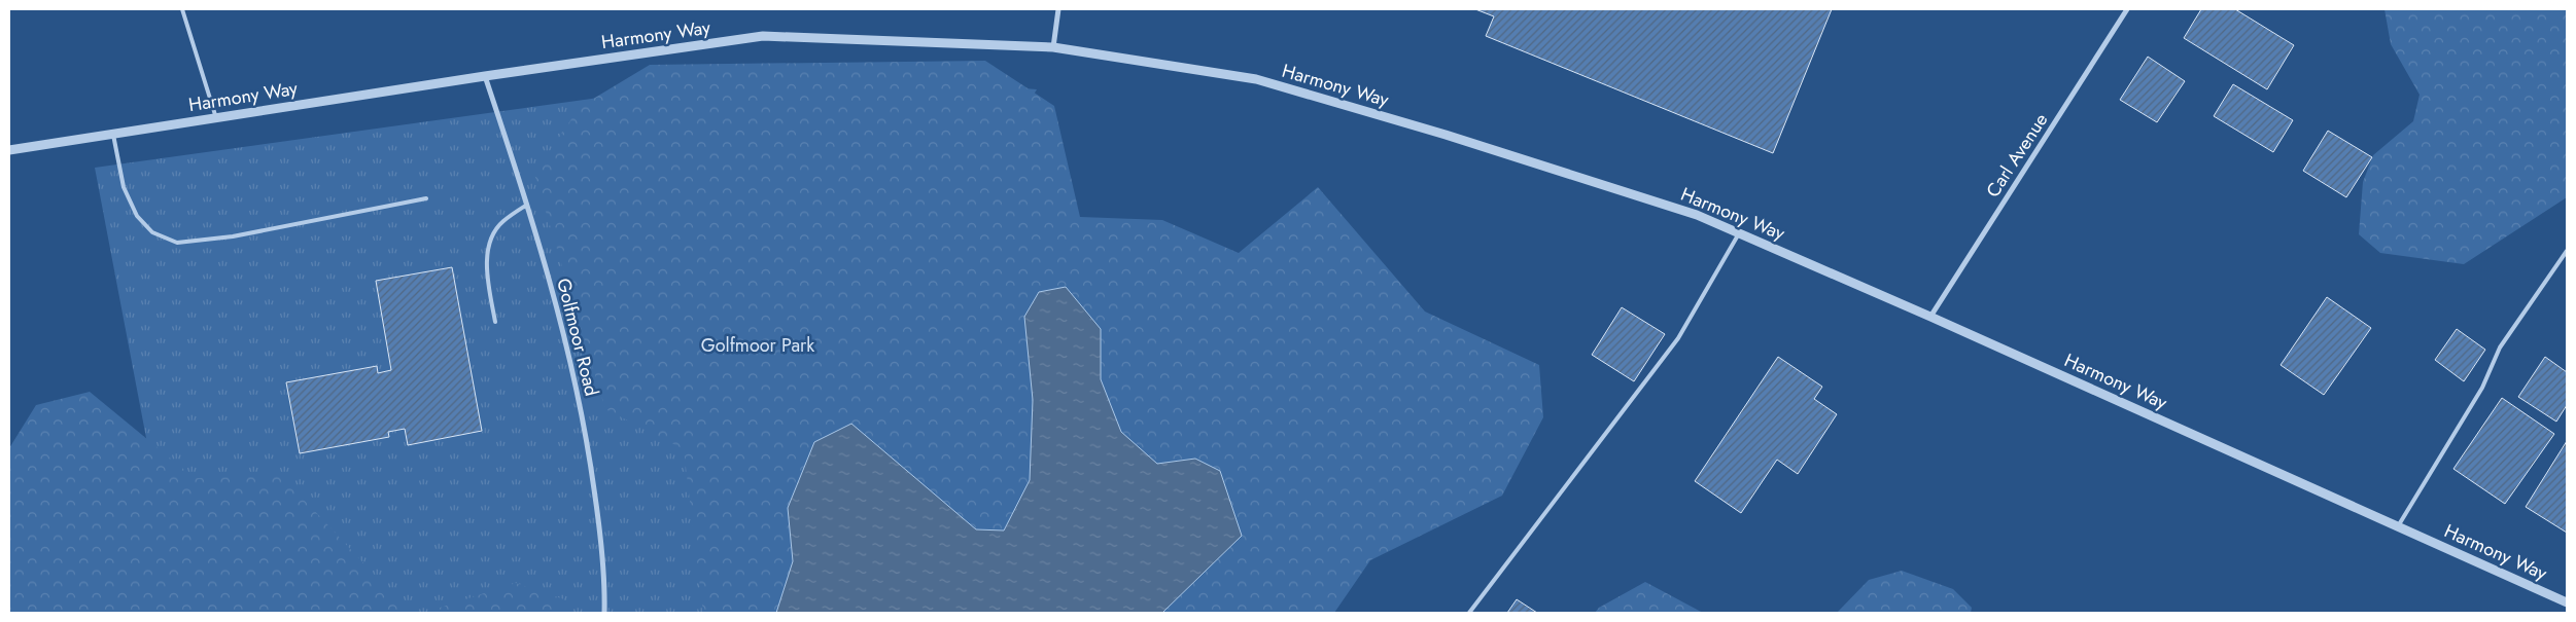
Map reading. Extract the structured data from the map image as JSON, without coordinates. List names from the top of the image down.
{
  "streets": {
    "street": ["Harmony Way", "Carl Avenue", "Golfmoor Road"]
  },
  "crossings": [
    ["Harmony Way", "Carl Avenue"],
    ["Harmony Way", "Golfmoor Road"]
  ],
  "parks": ["Golfmoor Park"]
}
